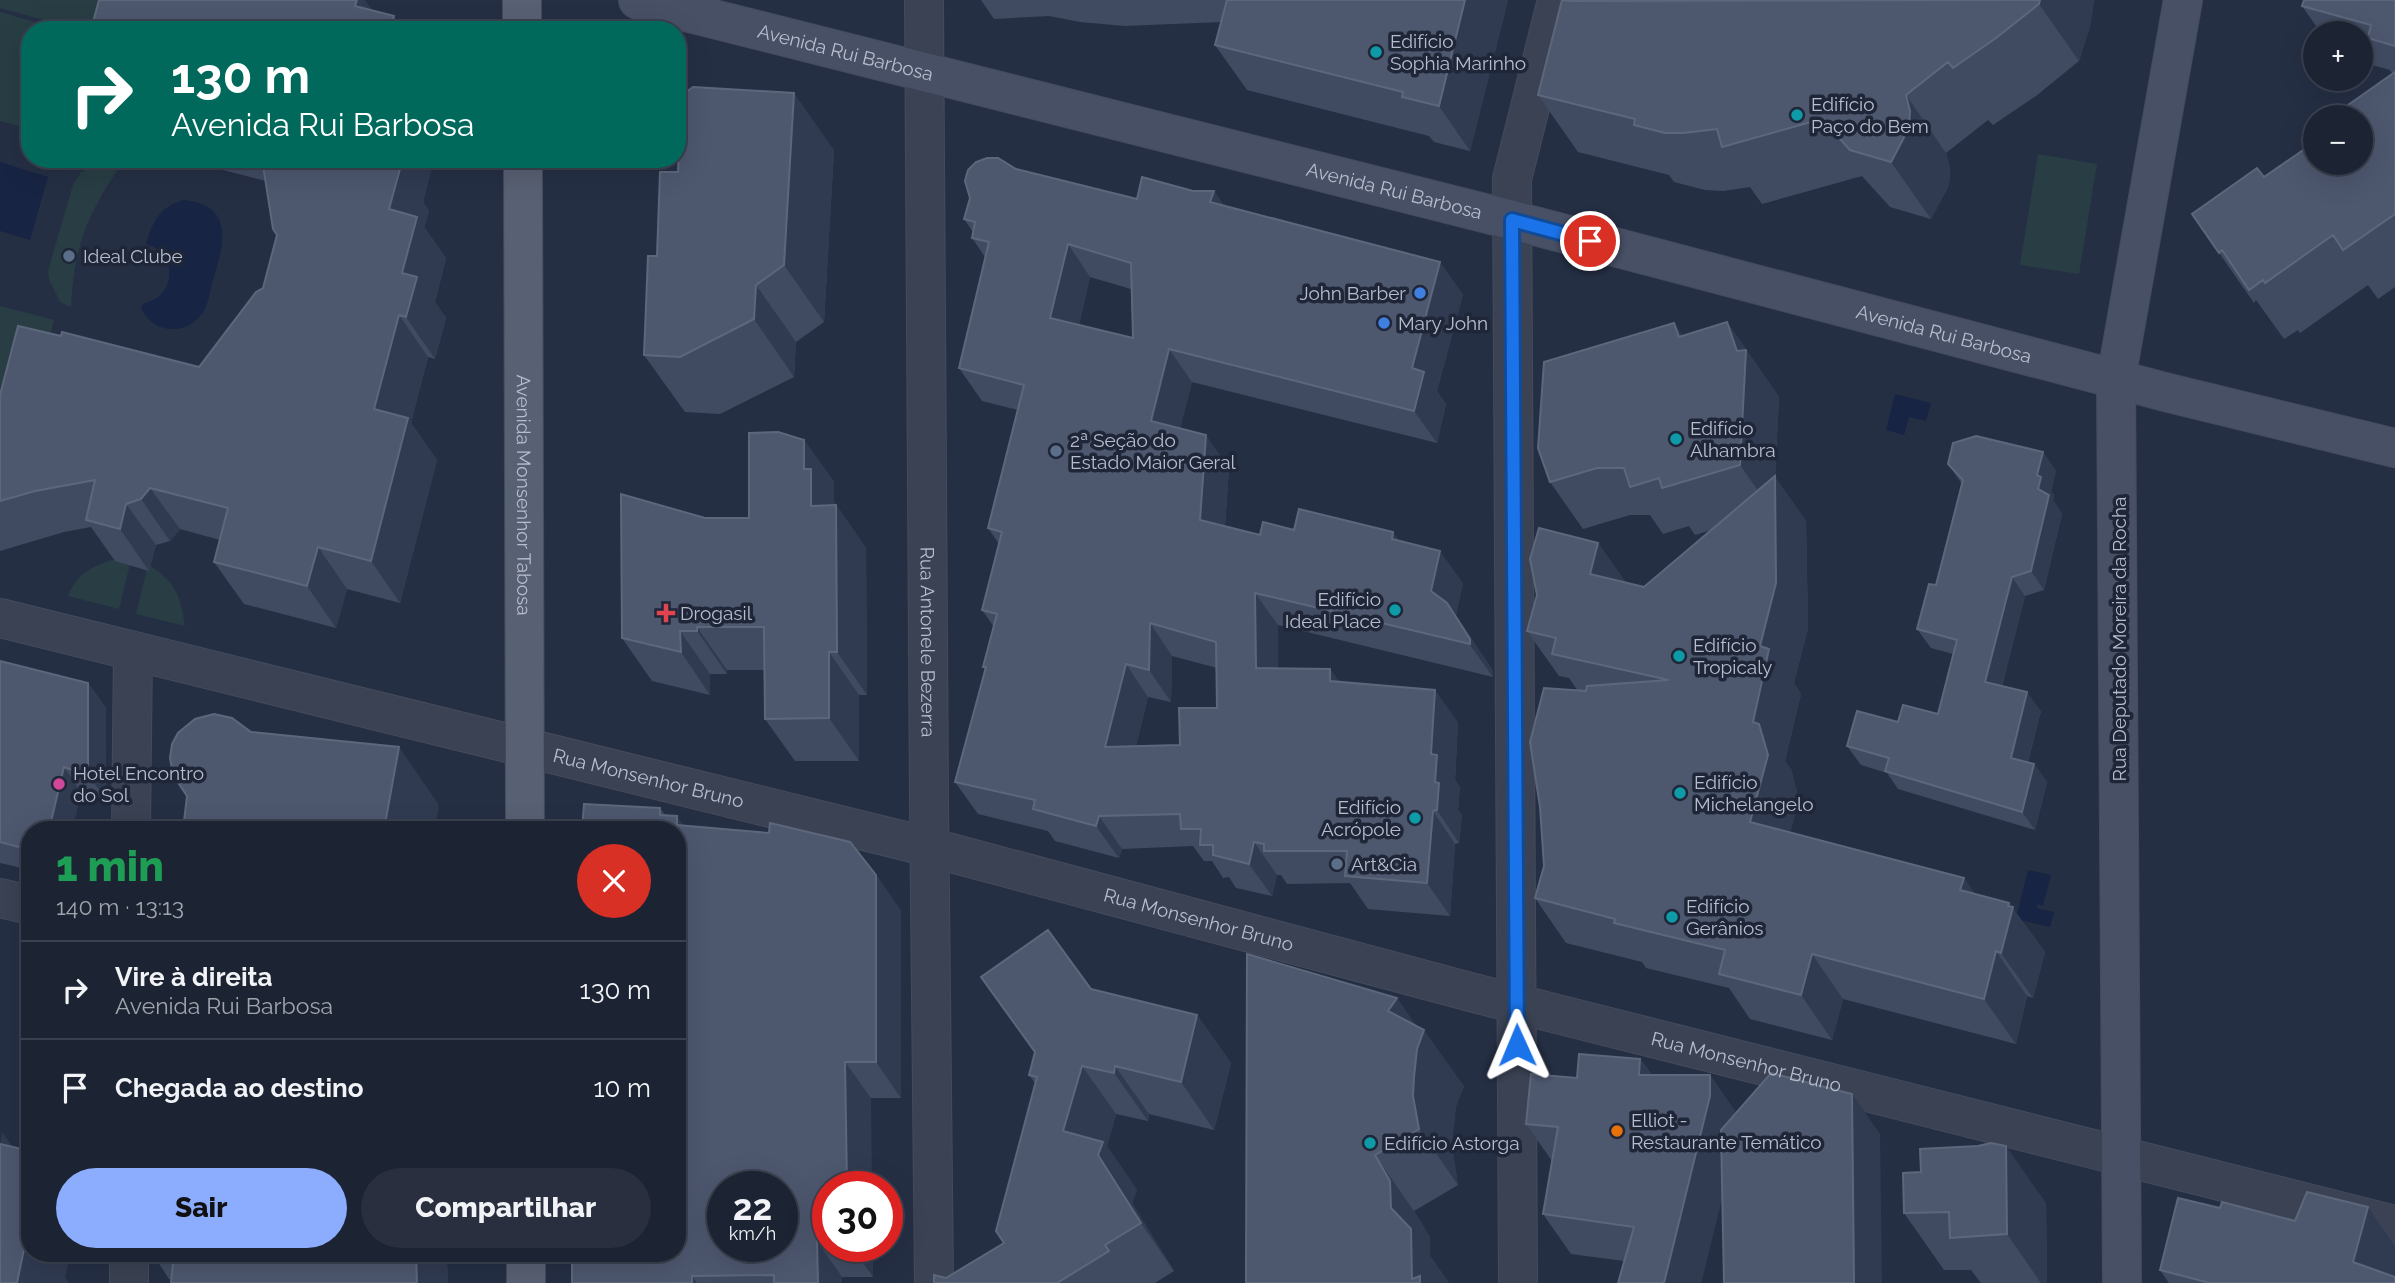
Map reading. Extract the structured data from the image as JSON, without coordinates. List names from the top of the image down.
{
  "streets": {
    "main road": ["Avenida Rui Barbosa", "Avenida Monsenhor Tabosa", "Rua Deputado Moreira da Rocha"],
    "street": ["Rua Antonele Bezerra", "Rua Monsenhor Bruno"]
  },
  "crossings": [
    ["Avenida Rui Barbosa", "Rua Deputado Moreira da Rocha"],
    ["Avenida Rui Barbosa", "Rua Antonele Bezerra"],
    ["Avenida Monsenhor Tabosa", "Rua Monsenhor Bruno"],
    ["Rua Deputado Moreira da Rocha", "Rua Monsenhor Bruno"],
    ["Rua Antonele Bezerra", "Rua Monsenhor Bruno"]
  ],
  "places": {
    "other": [
      "Edifício Sophia Marinho",
      "Edifício Paço do Bem",
      "Ideal Clube",
      "John Barber",
      "Mary John",
      "Edifício Alhambra",
      "2ª Seção do Estado Maior Geral",
      "Edifício Ideal Place",
      "Edifício Tropicaly",
      "Hotel Encontro do Sol",
      "Edifício Michelangelo",
      "Edifício Acrópole",
      "Art&Cia",
      "Edifício Gerânios",
      "Elliot - Restaurante Temático",
      "Edifício Astorga"
    ],
    "health": ["Drogasil"]
  },
  "page": {
    "map_buttons": ["+", "−"],
    "turn": ["130 m", "Avenida Rui Barbosa"],
    "heading": ["1 min", "140 m · 13:13"],
    "list": [
      {
        "name": "Vire à direita",
        "note": "Avenida Rui Barbosa",
        "value": "130 m"
      },
      {
        "name": "Chegada ao destino",
        "value": "10 m"
      }
    ],
    "buttons": ["Sair", "Compartilhar"],
    "speed": "22 km/h",
    "limit": "30"
  }
}
